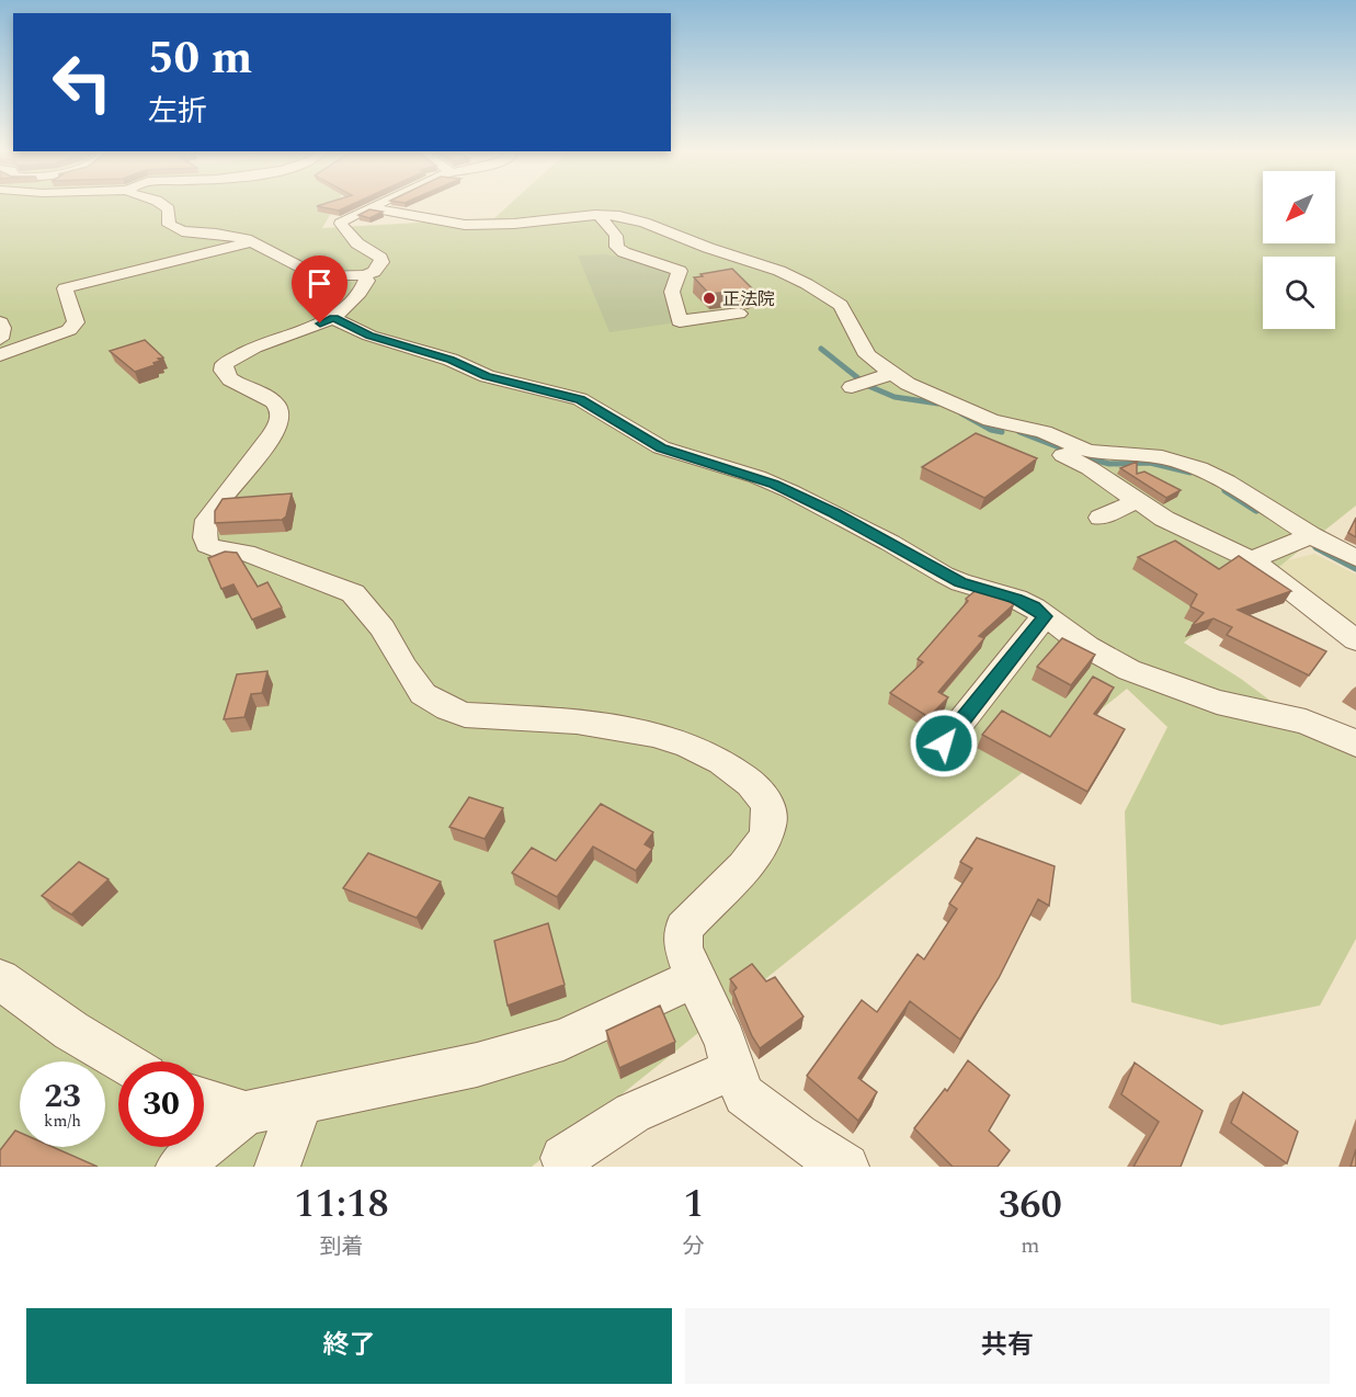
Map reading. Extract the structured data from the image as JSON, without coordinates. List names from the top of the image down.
{
  "places": ["正法院"],
  "north": "bottom left",
  "page": {
    "turn": ["50 m", "左折"],
    "speed": "23 km/h",
    "limit": "30",
    "eta": [
      "11:18",
      "到着",
      "1",
      "分",
      "360",
      "m"
    ],
    "buttons": ["終了", "共有"]
  }
}
